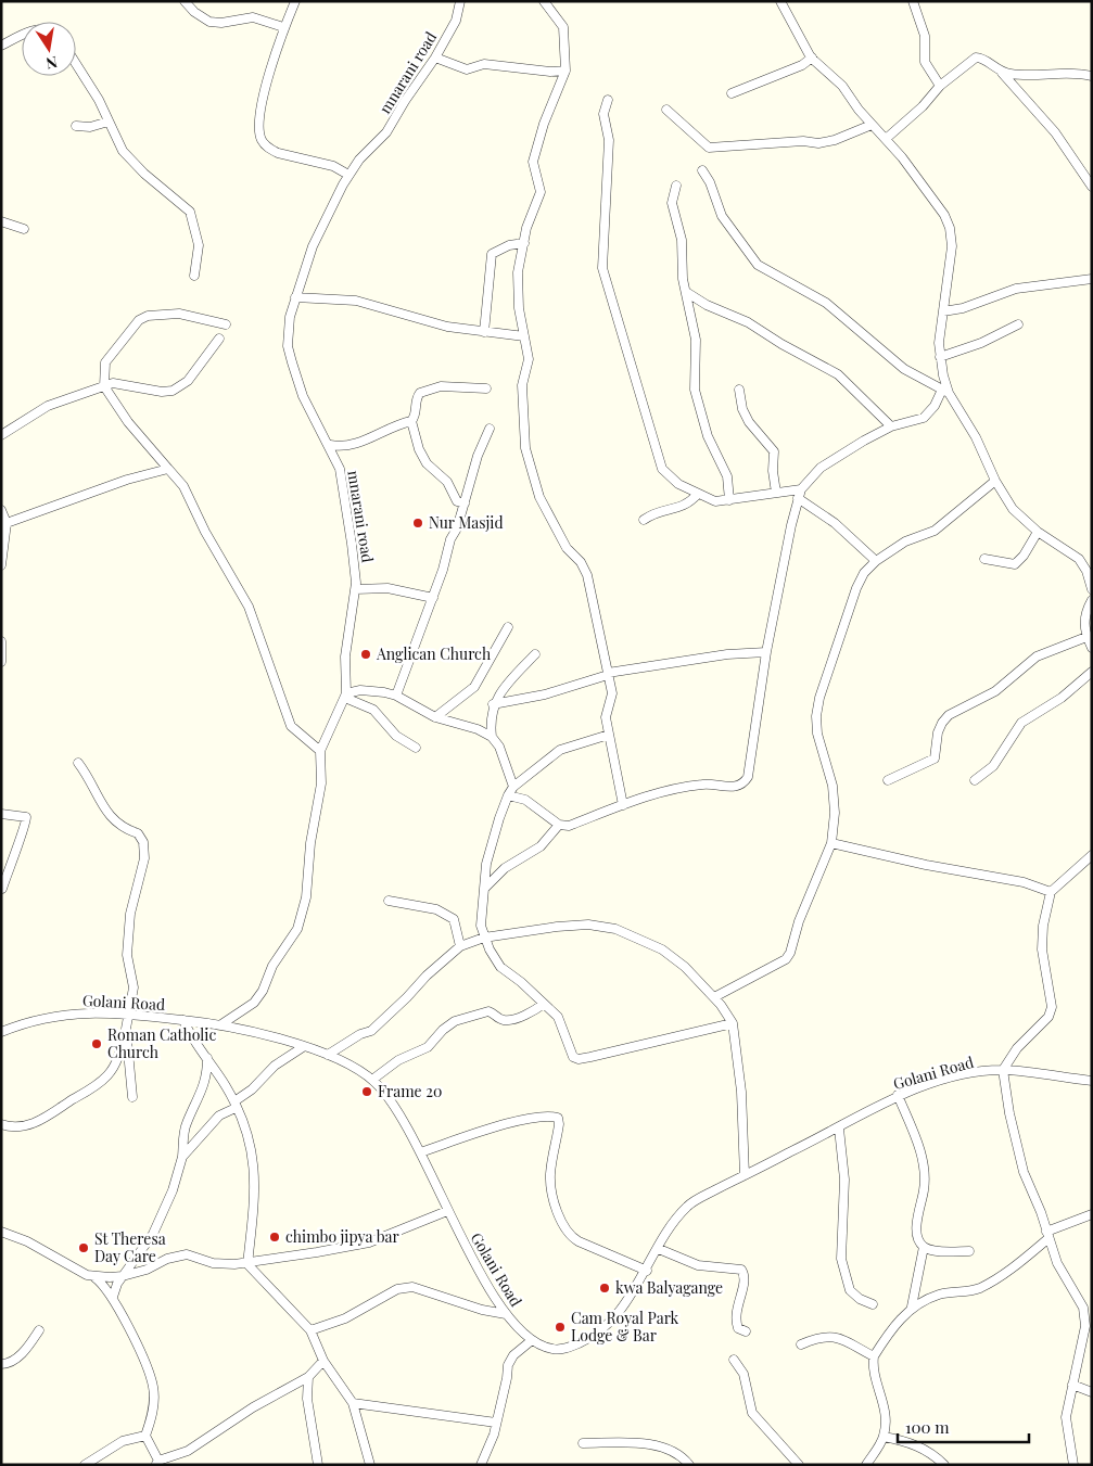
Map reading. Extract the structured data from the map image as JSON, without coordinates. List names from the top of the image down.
{
  "streets": {
    "street": ["mnarani road", "Golani Road"]
  },
  "crossings": [
    ["mnarani road", "Golani Road"]
  ],
  "places": [
    "Nur Masjid",
    "Anglican Church",
    "Roman Catholic Church",
    "Frame 20",
    "chimbo jipya bar",
    "St Theresa Day Care",
    "kwa Balyagange",
    "Cam Royal Park Lodge & Bar"
  ],
  "scale_bar": "100 m",
  "north": "bottom"
}
